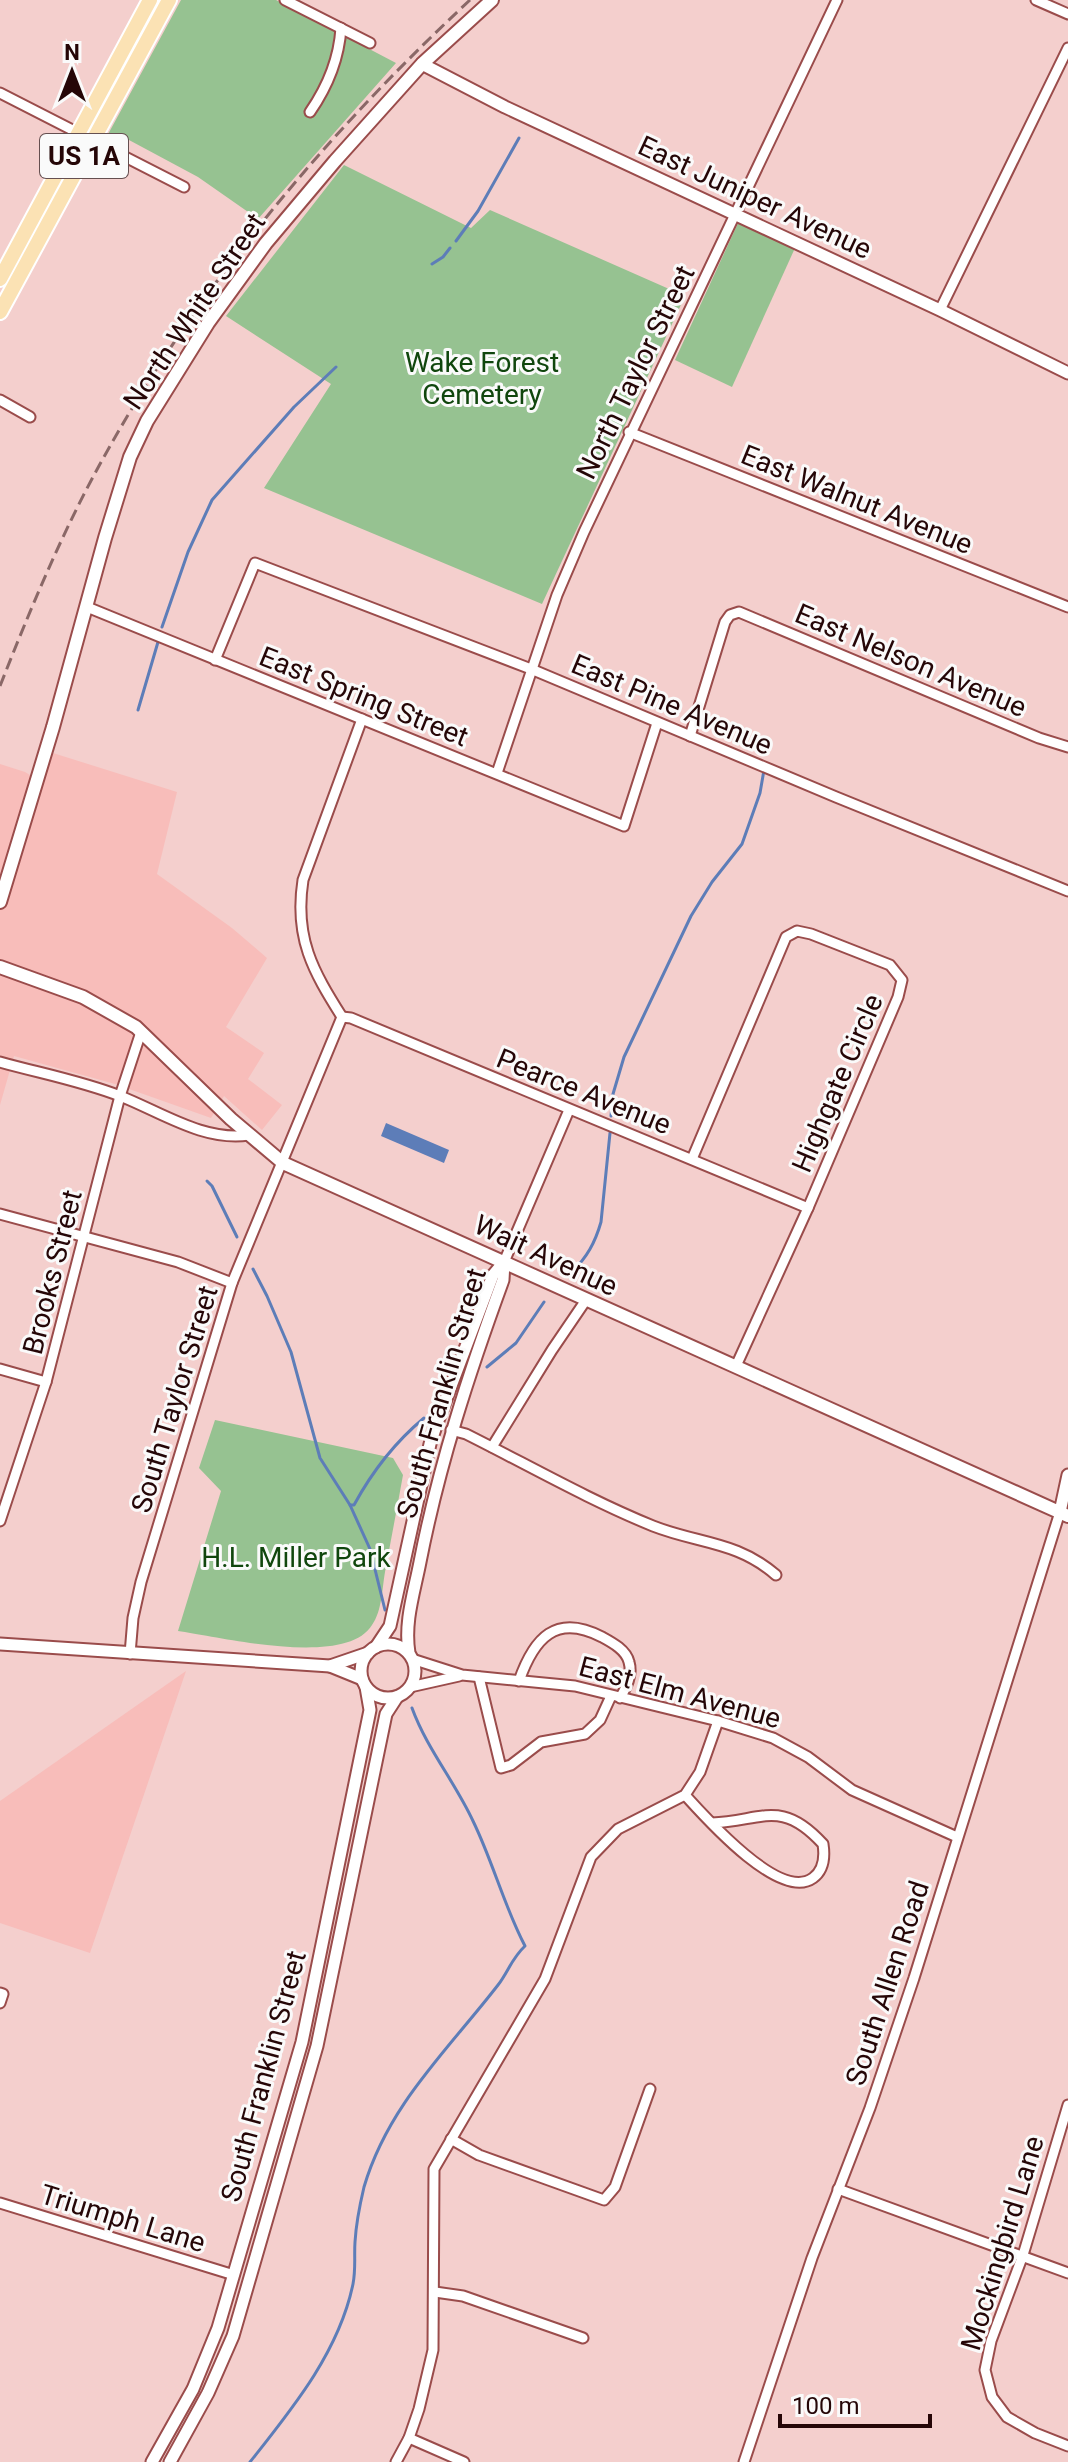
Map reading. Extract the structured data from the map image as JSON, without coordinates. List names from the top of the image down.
{
  "streets": {
    "main road": ["US 1A", "North White Street", "Wait Avenue"],
    "street": [
      "East Juniper Avenue",
      "North Taylor Street",
      "East Walnut Avenue",
      "East Nelson Avenue",
      "East Spring Street",
      "East Pine Avenue",
      "Highgate Circle",
      "Pearce Avenue",
      "Brooks Street",
      "South Franklin Street",
      "South Taylor Street",
      "East Elm Avenue",
      "South Allen Road",
      "Triumph Lane",
      "Mockingbird Lane"
    ]
  },
  "crossings": [
    ["East Juniper Avenue", "North White Street"],
    ["East Juniper Avenue", "North Taylor Street"],
    ["North White Street", "East Spring Street"],
    ["North Taylor Street", "East Walnut Avenue"],
    ["North Taylor Street", "East Spring Street"],
    ["North Taylor Street", "East Pine Avenue"],
    ["East Nelson Avenue", "East Pine Avenue"],
    ["East Spring Street", "East Pine Avenue"],
    ["Highgate Circle", "Pearce Avenue"],
    ["Highgate Circle", "Wait Avenue"],
    ["Wait Avenue", "Brooks Street"],
    ["Wait Avenue", "South Franklin Street"],
    ["Wait Avenue", "South Taylor Street"],
    ["Wait Avenue", "South Allen Road"],
    ["South Franklin Street", "East Elm Avenue"],
    ["South Franklin Street", "Triumph Lane"],
    ["East Elm Avenue", "South Allen Road"]
  ],
  "parks": ["Wake Forest Cemetery", "H.L. Miller Park"],
  "scale_bar": "100 m",
  "north": "top"
}
